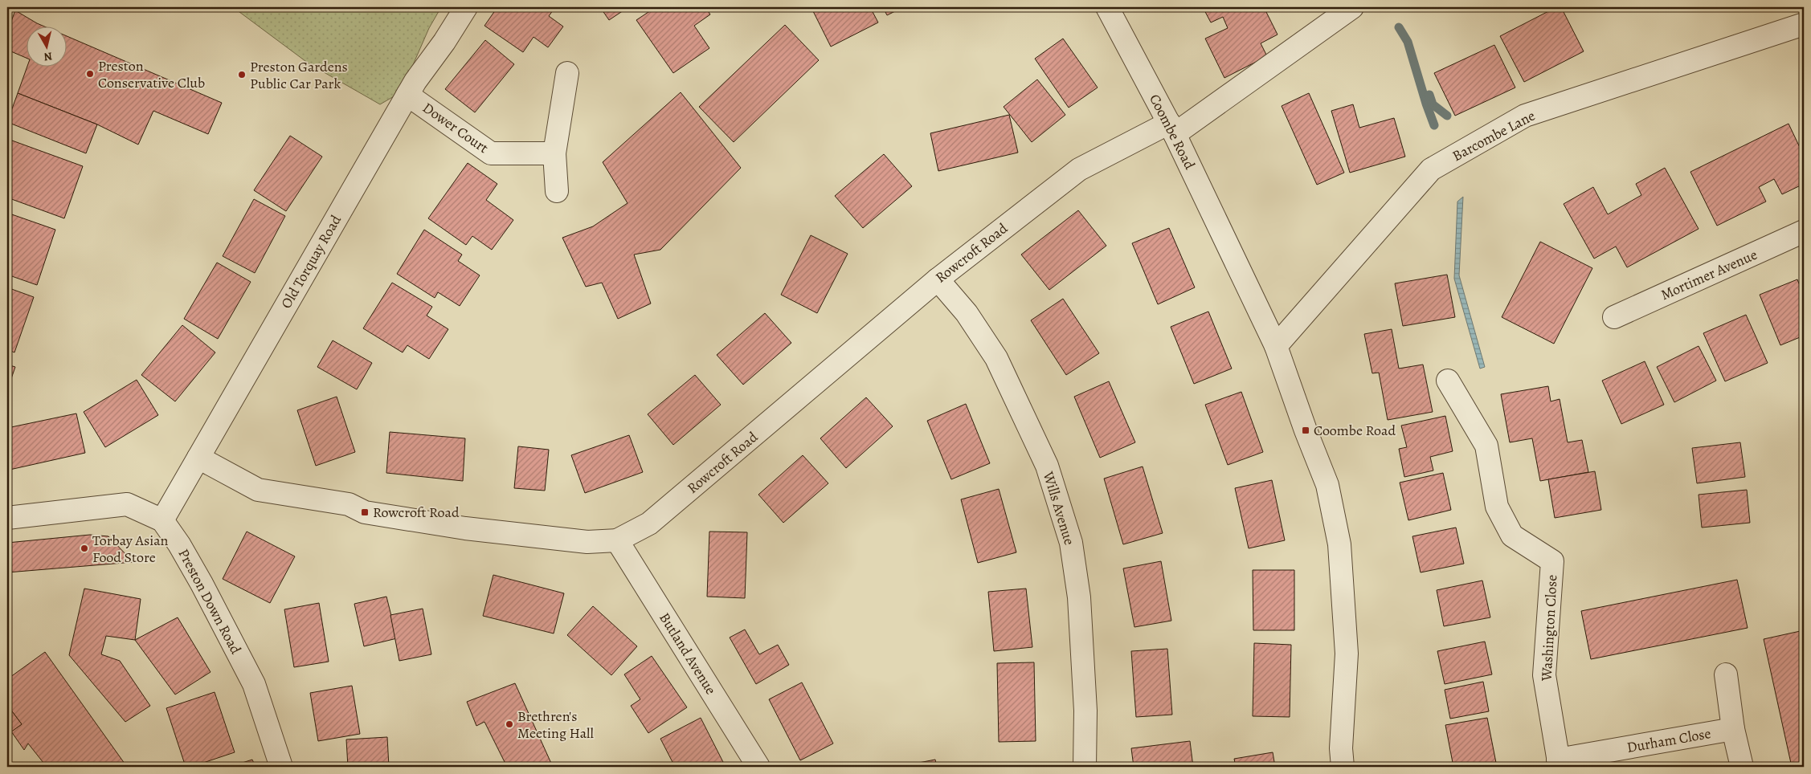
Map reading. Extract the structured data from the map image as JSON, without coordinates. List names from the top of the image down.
{
  "streets": {
    "street": [
      "Dower Court",
      "Coombe Road",
      "Barcombe Lane",
      "Rowcroft Road",
      "Old Torquay Road",
      "Mortimer Avenue",
      "Wills Avenue",
      "Preston Down Road",
      "Washington Close",
      "Butland Avenue",
      "Durham Close"
    ]
  },
  "crossings": [
    ["Dower Court", "Old Torquay Road"],
    ["Coombe Road", "Barcombe Lane"],
    ["Coombe Road", "Rowcroft Road"],
    ["Rowcroft Road", "Old Torquay Road"],
    ["Rowcroft Road", "Wills Avenue"],
    ["Rowcroft Road", "Butland Avenue"],
    ["Old Torquay Road", "Preston Down Road"],
    ["Washington Close", "Durham Close"]
  ],
  "places": {
    "other": [
      "Preston Conservative Club",
      "Preston Gardens Public Car Park",
      "Torbay Asian Food Store",
      "Brethren's Meeting Hall"
    ],
    "transit": ["Coombe Road", "Rowcroft Road"]
  },
  "north": "bottom"
}
